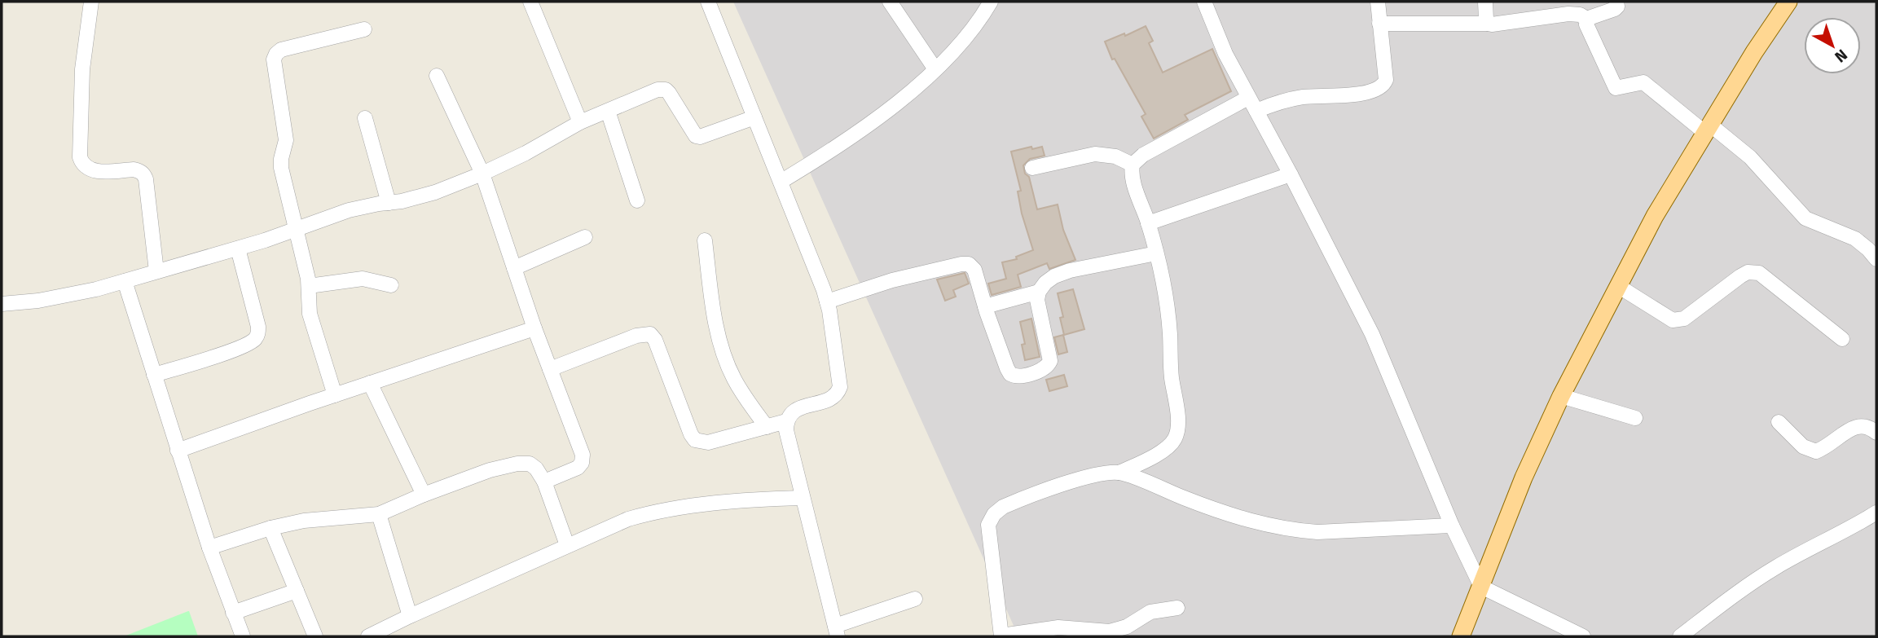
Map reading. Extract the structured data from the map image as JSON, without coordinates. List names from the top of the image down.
{
  "north": "bottom right"
}
